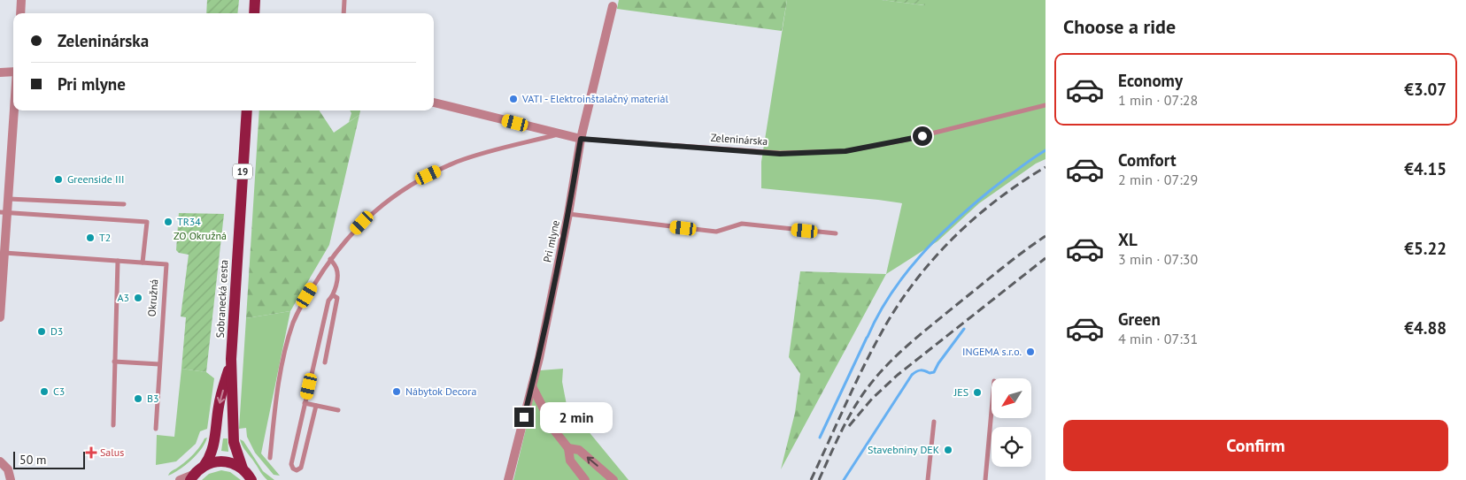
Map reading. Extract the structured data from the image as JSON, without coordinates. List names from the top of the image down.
{
  "streets": {
    "main road": ["19", "Sobranecká cesta"],
    "street": ["Zeleninárska", "Pri mlyne"],
    "lane": ["Okružná"]
  },
  "crossings": [
    ["Zeleninárska", "Pri mlyne"],
    ["19", "Sobranecká cesta"]
  ],
  "parks": ["ZO Okružná"],
  "places": {
    "other": [
      "VATI - Elektroinštalačný materiál",
      "Greenside III",
      "TR34",
      "T2",
      "A3",
      "D3",
      "INGEMA s.r.o.",
      "C3",
      "Nábytok Decora",
      "JES",
      "B3",
      "Stavebniny DEK"
    ],
    "health": ["Salus"]
  },
  "scale_bar": "50 m",
  "north": "bottom left",
  "page": {
    "heading": "Choose a ride",
    "banner": ["Zeleninárska", "Pri mlyne"],
    "list": [
      {
        "name": "Economy",
        "note": "1 min · 07:28",
        "value": "€3.07"
      },
      {
        "name": "Comfort",
        "note": "2 min · 07:29",
        "value": "€4.15"
      },
      {
        "name": "XL",
        "note": "3 min · 07:30",
        "value": "€5.22"
      },
      {
        "name": "Green",
        "note": "4 min · 07:31",
        "value": "€4.88"
      }
    ],
    "bubble": "2 min",
    "buttons": "Confirm",
    "scale": "50 m"
  }
}
